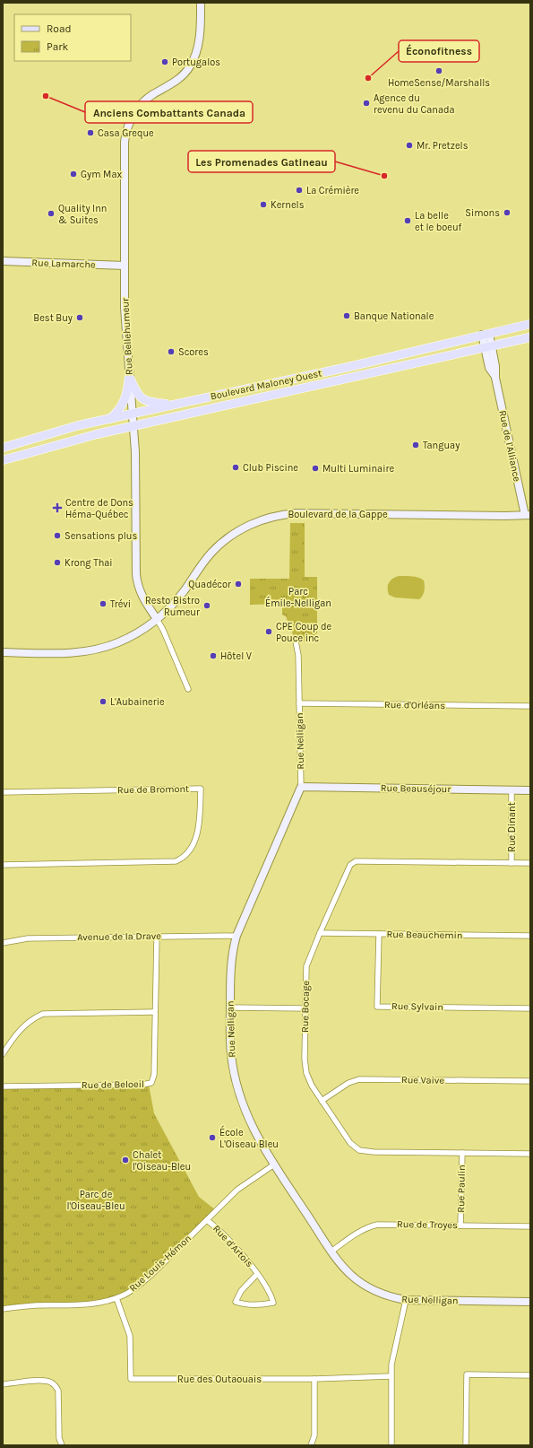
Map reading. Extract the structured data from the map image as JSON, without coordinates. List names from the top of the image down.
{
  "streets": {
    "main road": ["Boulevard Maloney Ouest"],
    "street": [
      "Rue Lamarche",
      "Rue Bellehumeur",
      "Rue de l'Alliance",
      "Boulevard de la Gappe",
      "Rue d'Orléans",
      "Rue Nelligan",
      "Rue Beauséjour",
      "Rue de Bromont",
      "Rue Dinant",
      "Rue Beauchemin",
      "Avenue de la Drave",
      "Rue Bocage",
      "Rue Sylvain",
      "Rue Vaive",
      "Rue de Beloeil",
      "Rue Paulin",
      "Rue de Troyes",
      "Rue d'Artois",
      "Rue Louis-Hémon",
      "Rue des Outaouais"
    ]
  },
  "crossings": [
    ["Rue Lamarche", "Rue Bellehumeur"],
    ["Rue Bellehumeur", "Boulevard Maloney Ouest"],
    ["Rue Bellehumeur", "Boulevard de la Gappe"],
    ["Boulevard Maloney Ouest", "Rue de l'Alliance"],
    ["Rue de l'Alliance", "Boulevard de la Gappe"],
    ["Rue d'Orléans", "Rue Nelligan"],
    ["Rue Nelligan", "Rue Beauséjour"],
    ["Rue Nelligan", "Avenue de la Drave"],
    ["Rue Nelligan", "Rue de Troyes"],
    ["Rue Nelligan", "Rue Louis-Hémon"],
    ["Rue Beauséjour", "Rue Dinant"],
    ["Rue Dinant", "Rue Bocage"],
    ["Rue Beauchemin", "Rue Bocage"],
    ["Rue Beauchemin", "Rue Sylvain"],
    ["Avenue de la Drave", "Rue de Beloeil"],
    ["Rue Bocage", "Rue Vaive"],
    ["Rue Bocage", "Rue Paulin"],
    ["Rue Paulin", "Rue de Troyes"],
    ["Rue d'Artois", "Rue Louis-Hémon"],
    ["Rue Louis-Hémon", "Rue des Outaouais"]
  ],
  "parks": ["Parc Émile-Nelligan", "Parc de l'Oiseau-Bleu"],
  "places": {
    "other": [
      "Portugalos",
      "HomeSense/Marshalls",
      "Éconofitness",
      "Anciens Combattants Canada",
      "Agence du revenu du Canada",
      "Casa Greque",
      "Mr. Pretzels",
      "Gym Max",
      "Les Promenades Gatineau",
      "La Crémière",
      "Kernels",
      "Simons",
      "Quality Inn & Suites",
      "La belle et le boeuf",
      "Banque Nationale",
      "Best Buy",
      "Scores",
      "Tanguay",
      "Club Piscine",
      "Multi Luminaire",
      "Sensations plus",
      "Krong Thai",
      "Quadécor",
      "Trévi",
      "Resto Bistro Rumeur",
      "CPE Coup de Pouce inc",
      "Hôtel V",
      "L'Aubainerie",
      "École L'Oiseau Bleu",
      "Chalet l'Oiseau-Bleu"
    ],
    "health": ["Centre de Dons Héma-Québec"]
  },
  "legend": ["Road", "Park"]
}
